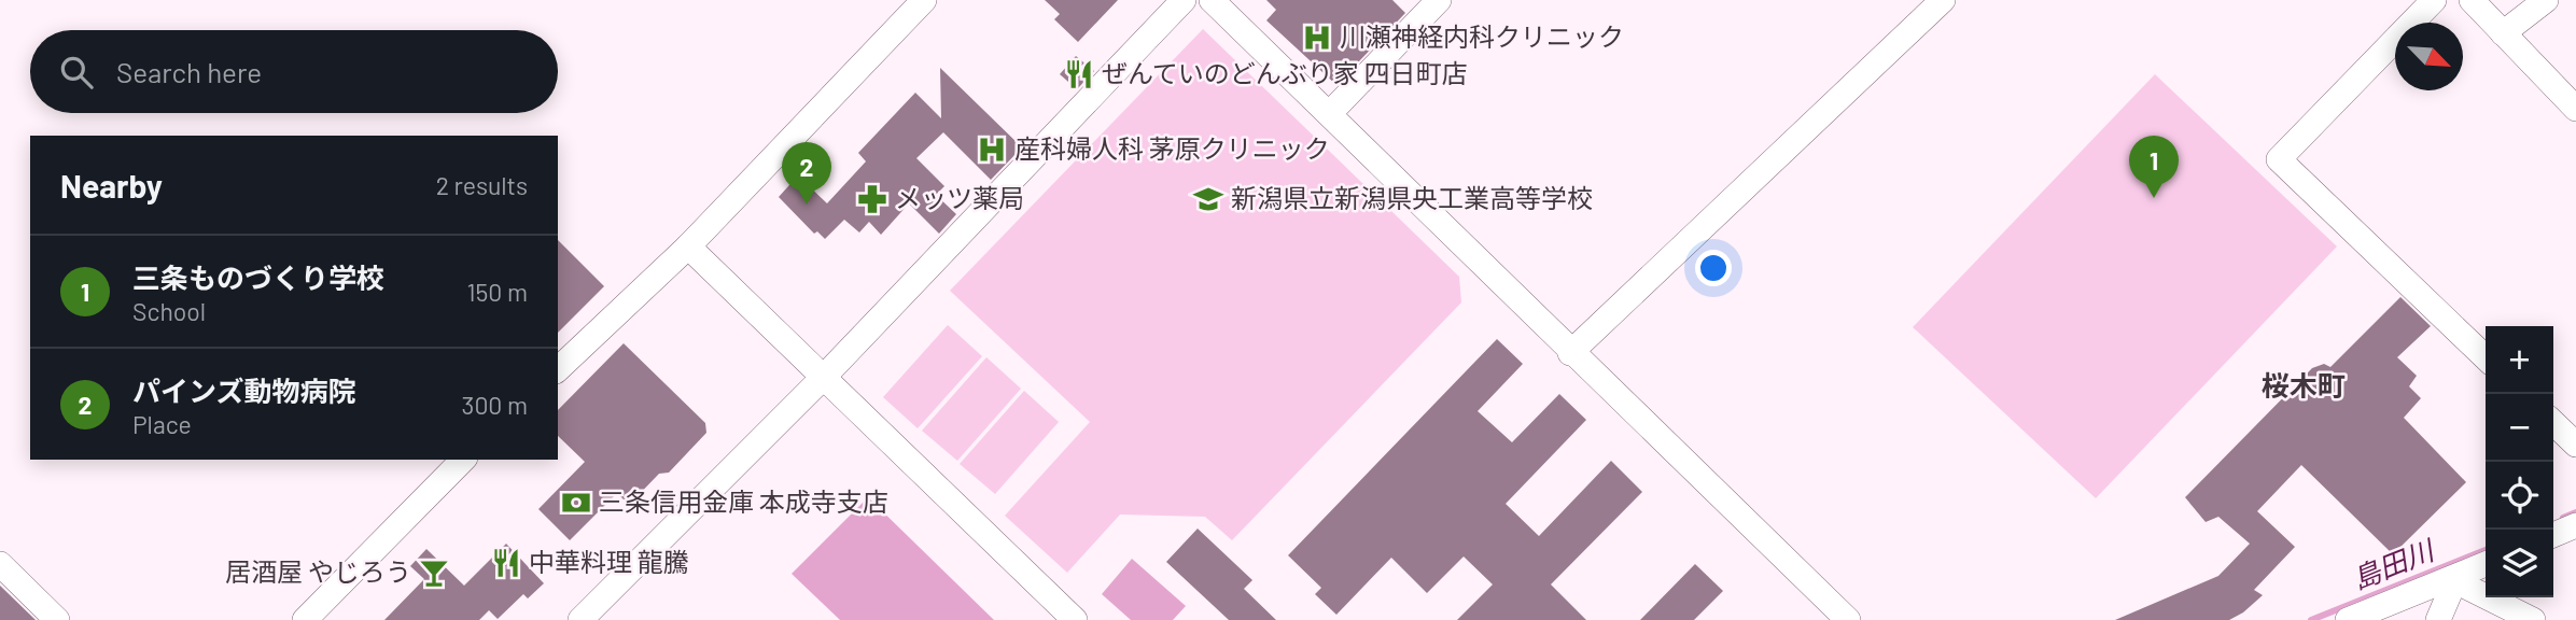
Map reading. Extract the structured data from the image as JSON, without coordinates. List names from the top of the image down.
{
  "districts": ["桜木町"],
  "water": ["島田川"],
  "places": {
    "hospital": ["川瀬神経内科クリニック", "産科婦人科 茅原クリニック"],
    "restaurant": ["ぜんていのどんぶり家 四日町店", "中華料理 龍騰"],
    "pharmacy": ["メッツ薬局"],
    "school or university": ["新潟県立新潟県央工業高等学校"],
    "bank": ["三条信用金庫 本成寺支店"],
    "bar": ["居酒屋 やじろう"]
  },
  "north": "bottom right",
  "page": {
    "search": "Search here",
    "pins": ["1", "2"],
    "heading": ["Nearby", "2 results"],
    "list": [
      {
        "mark": "1",
        "name": "三条ものづくり学校",
        "note": "School",
        "value": "150 m"
      },
      {
        "mark": "2",
        "name": "パインズ動物病院",
        "note": "Place",
        "value": "300 m"
      }
    ],
    "map_buttons": ["+", "−"]
  }
}
